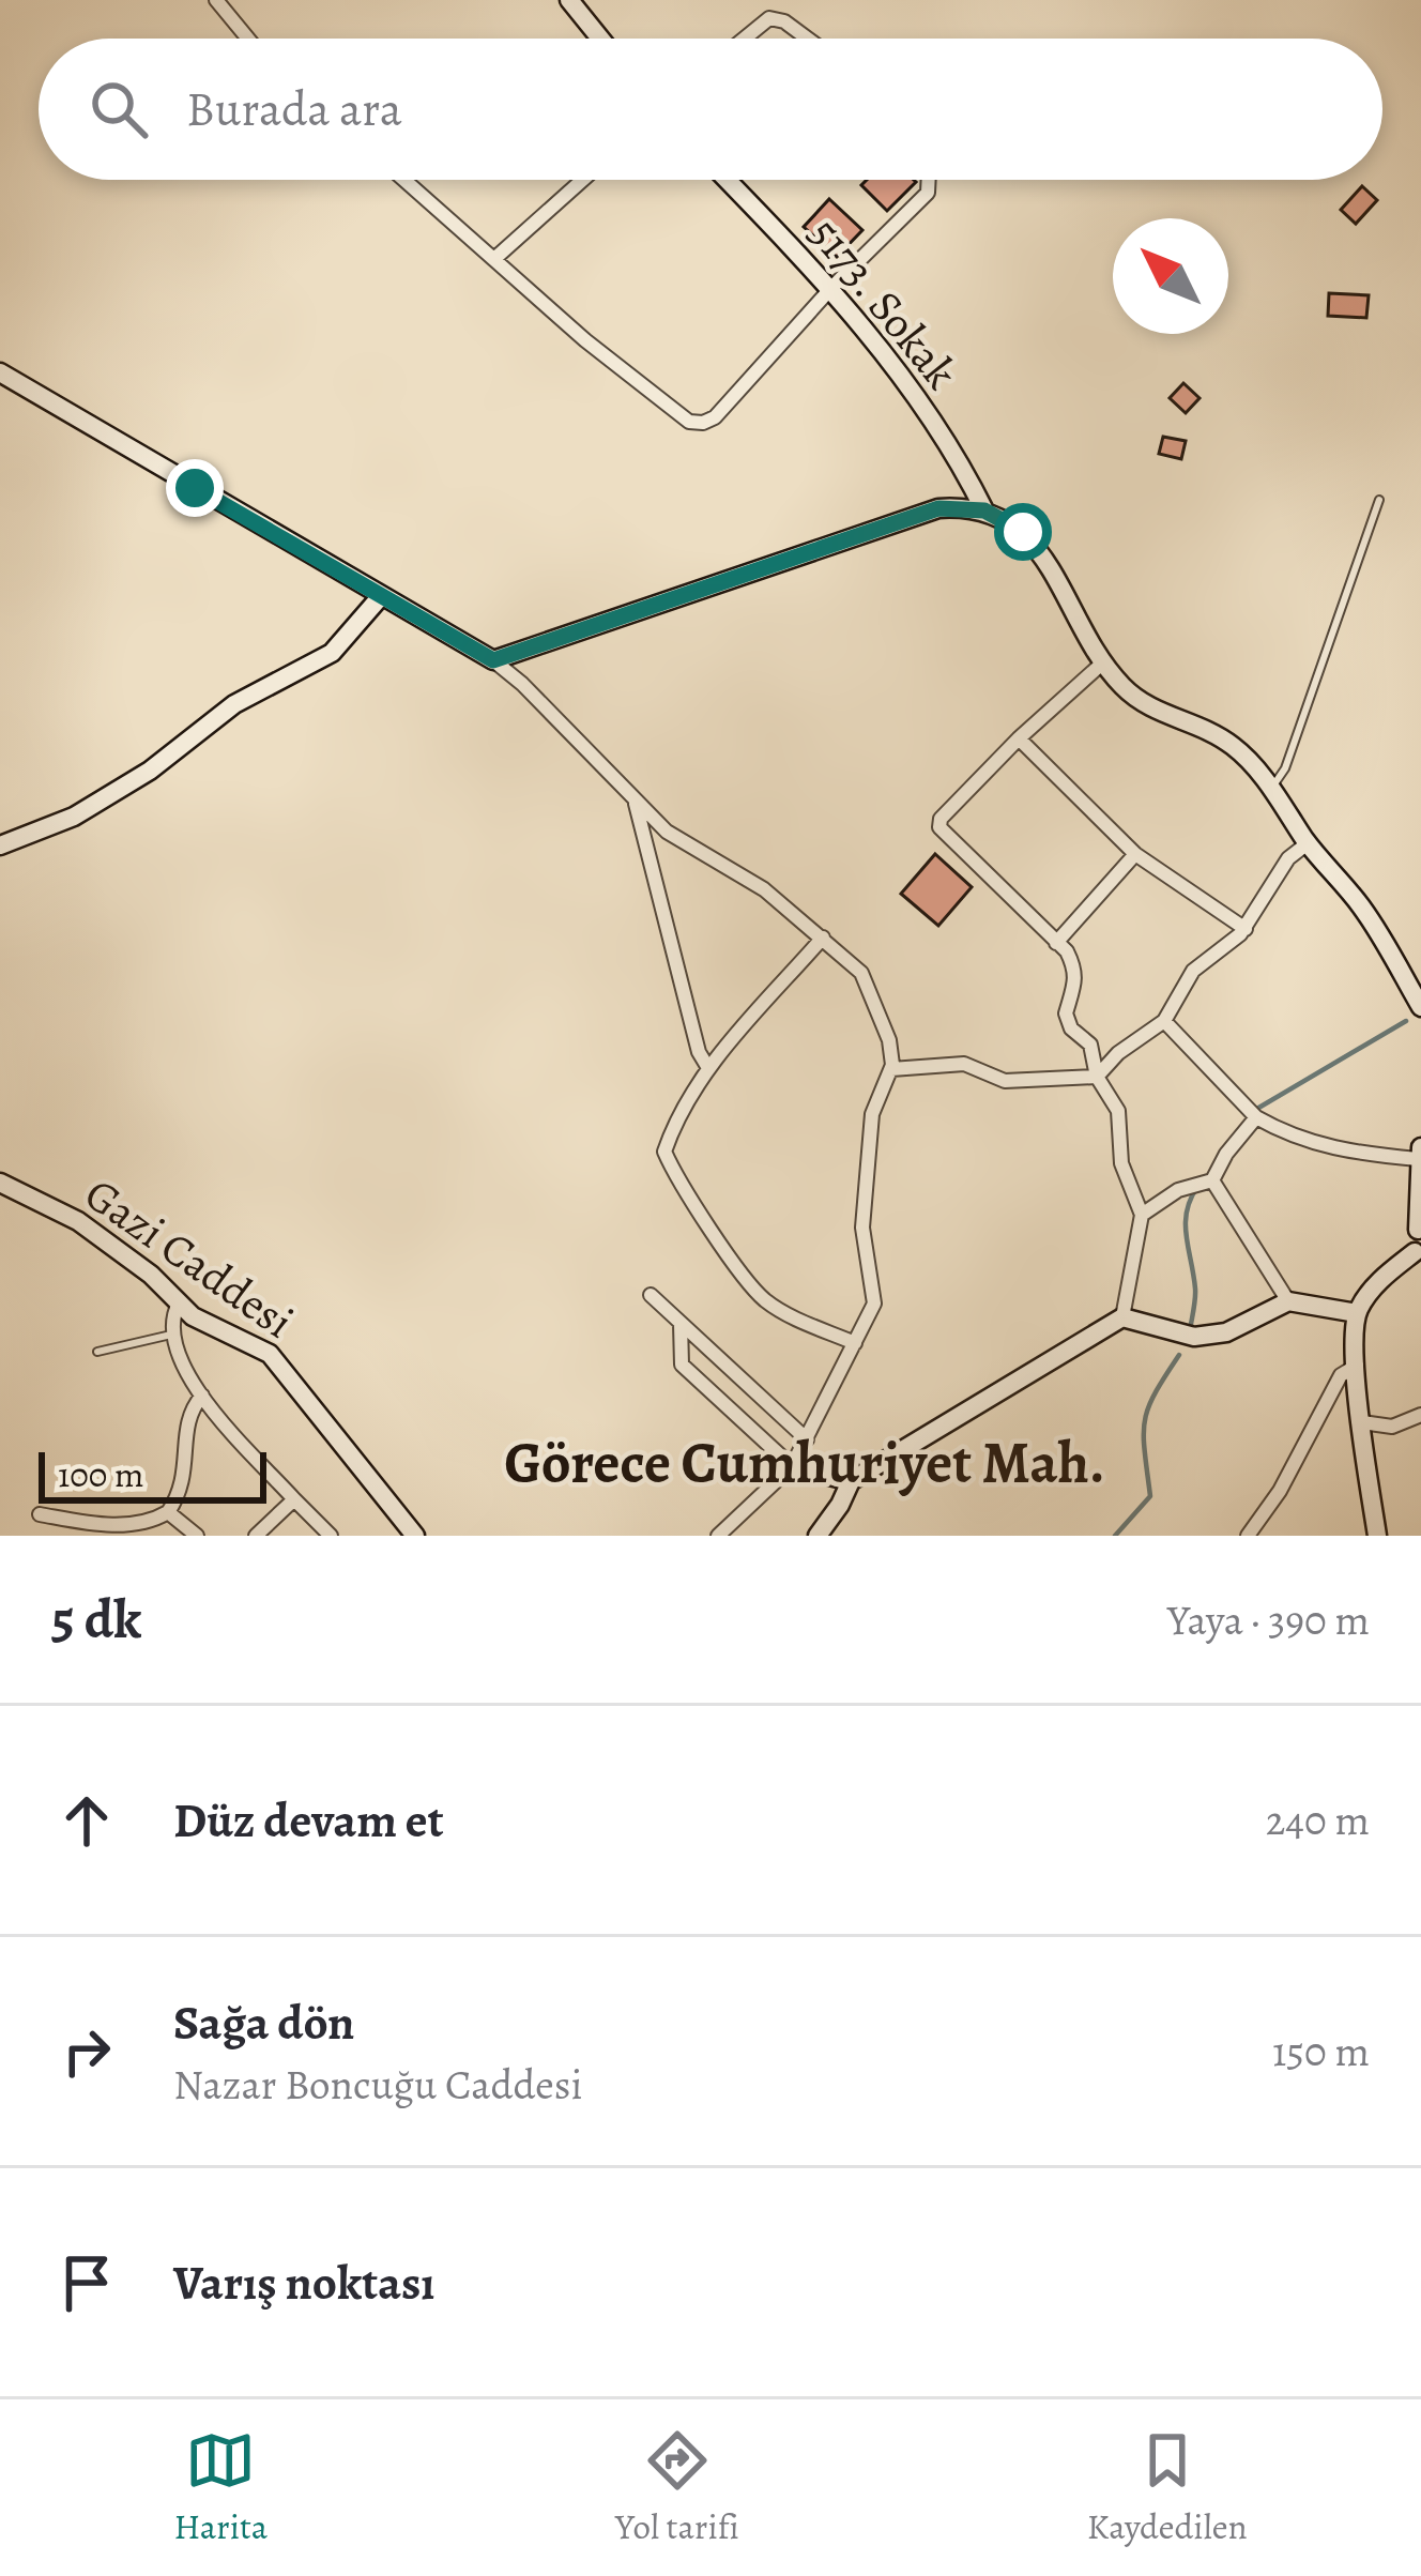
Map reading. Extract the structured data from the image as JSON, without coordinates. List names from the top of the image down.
{
  "streets": {
    "street": ["5173. Sokak", "Gazi Caddesi"]
  },
  "districts": ["Görece Cumhuriyet Mah."],
  "scale_bar": "100 m",
  "north": "top left",
  "page": {
    "search": "Burada ara",
    "scale": "100 m",
    "heading": ["5 dk", "Yaya · 390 m"],
    "list": [
      ["Düz devam et", "240 m"],
      ["Sağa dön", "Nazar Boncuğu Caddesi", "150 m"],
      "Varış noktası"
    ],
    "nav": ["Harita", "Yol tarifi", "Kaydedilen"]
  }
}
